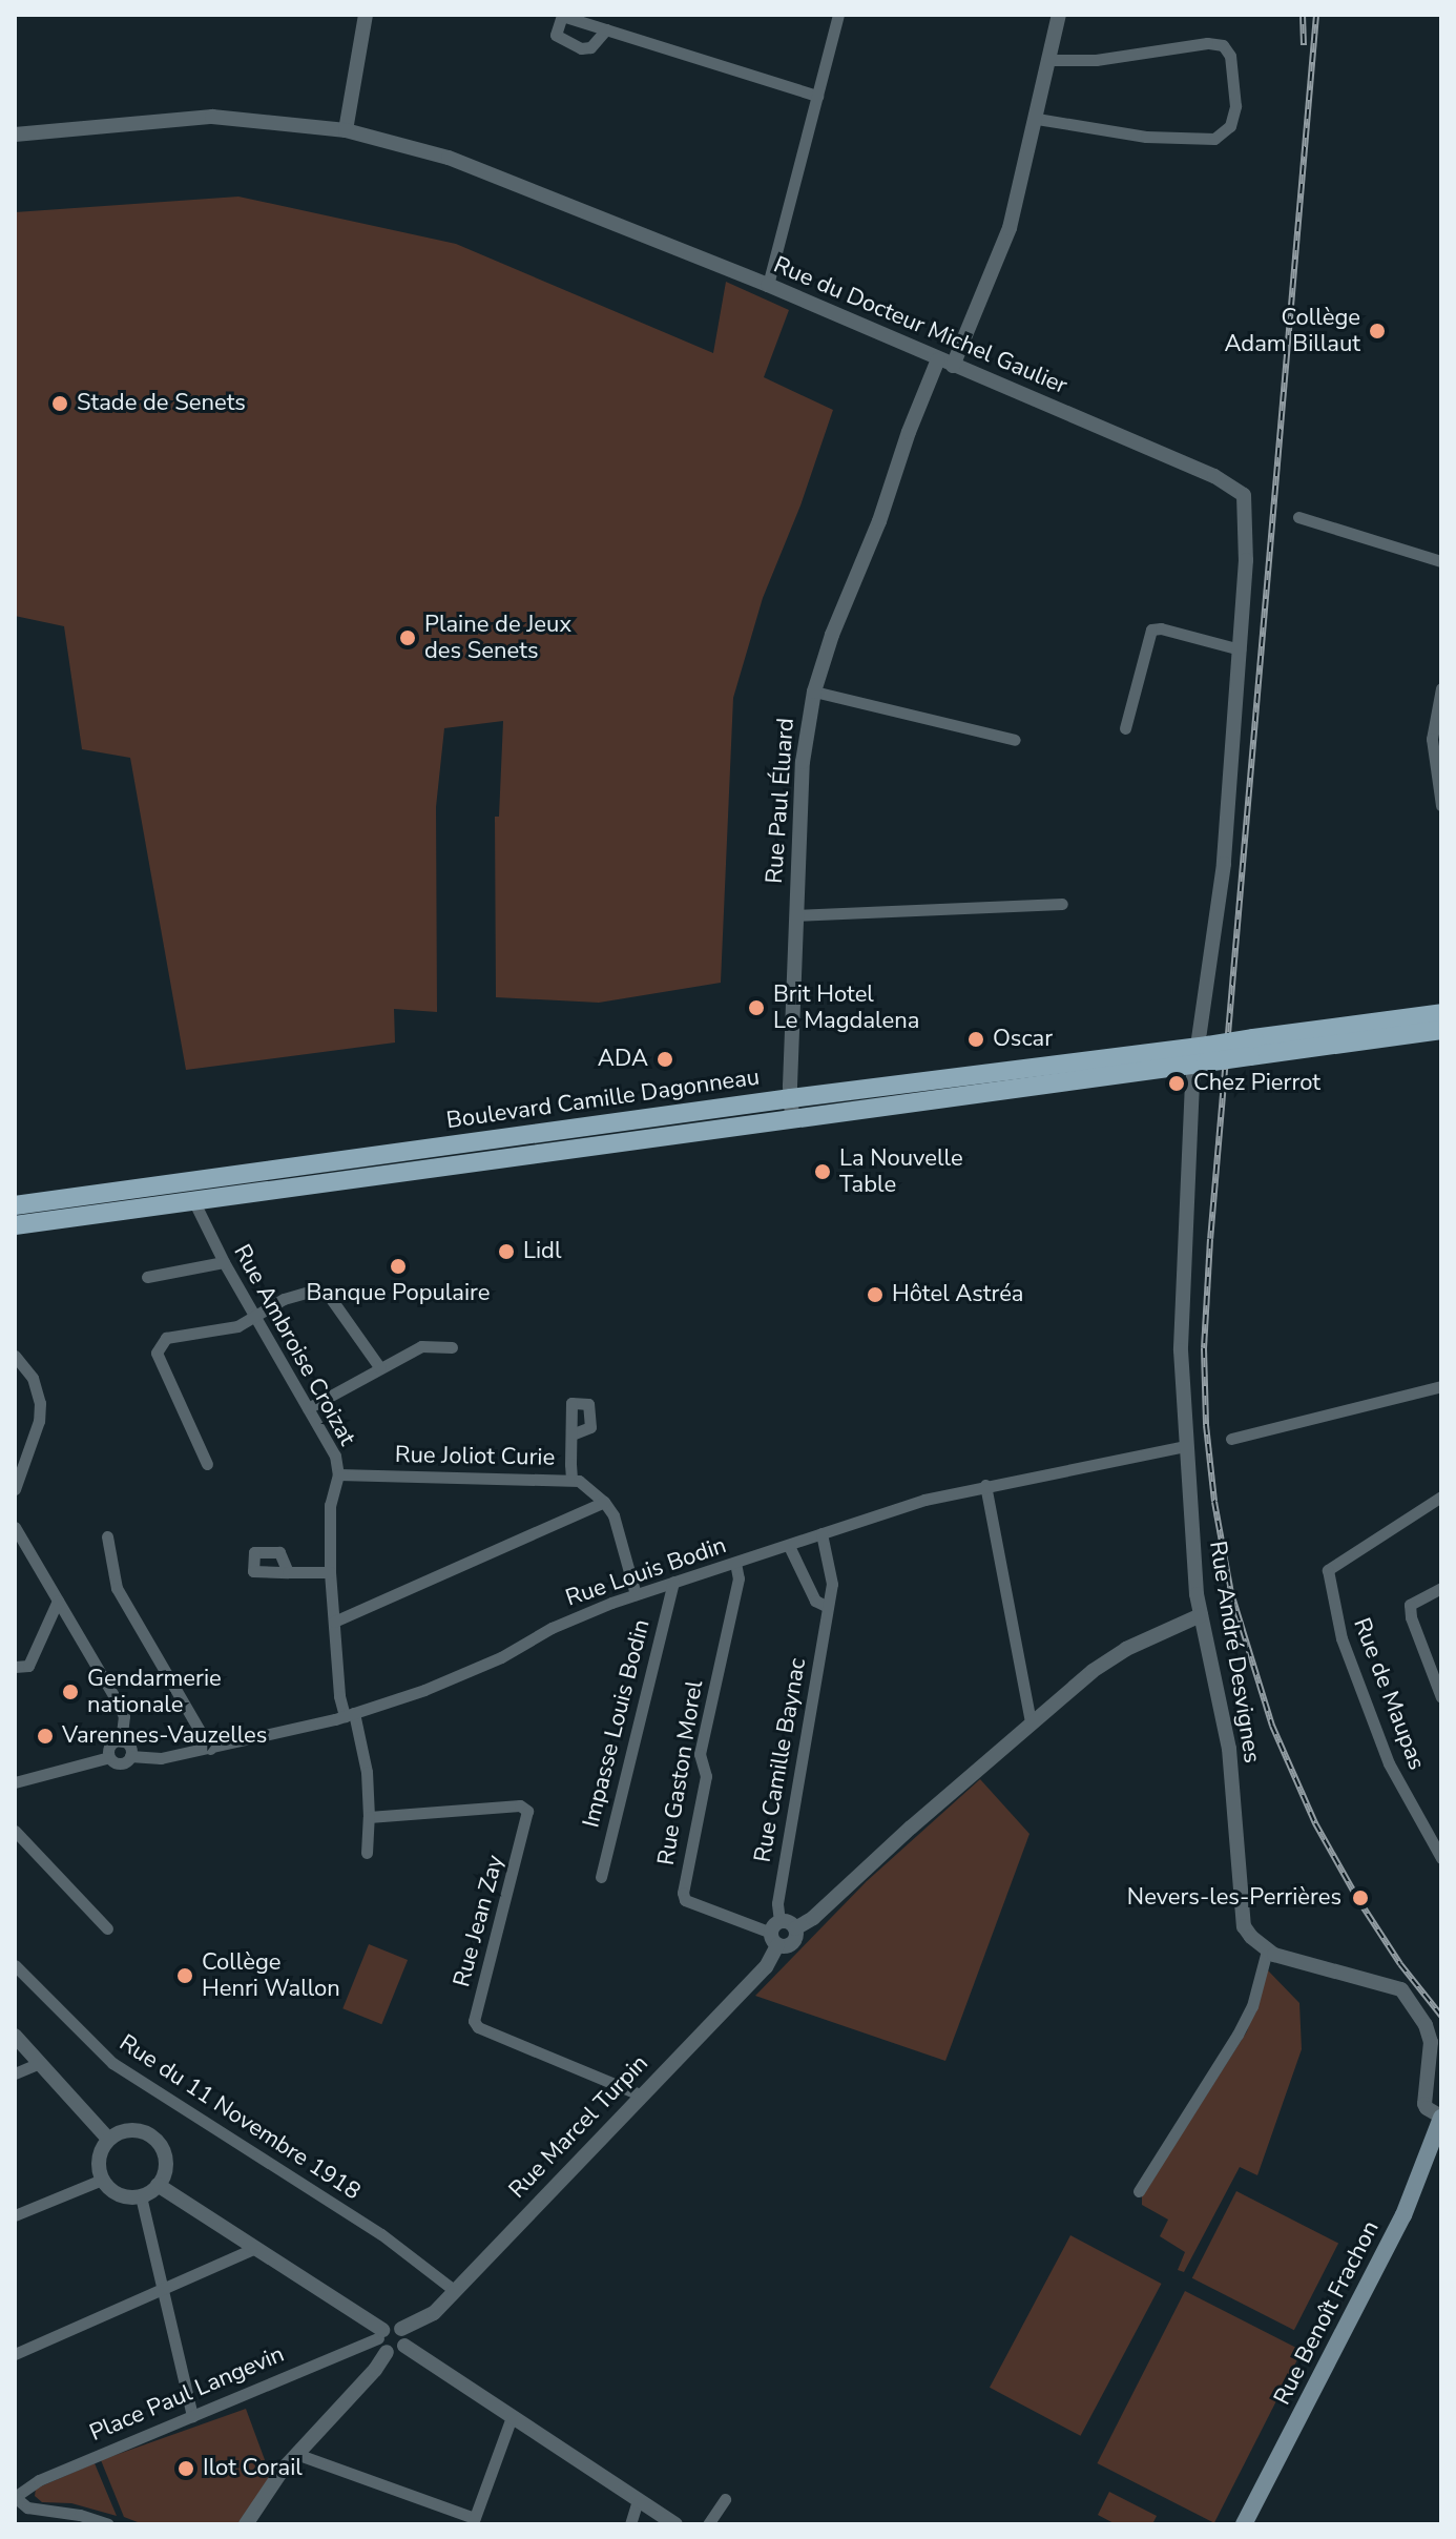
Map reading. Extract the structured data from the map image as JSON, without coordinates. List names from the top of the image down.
{
  "streets": {
    "main road": ["Boulevard Camille Dagonneau", "Rue Benoît Frachon"],
    "street": [
      "Rue du Docteur Michel Gaulier",
      "Rue Paul Éluard",
      "Rue Ambroise Croizat",
      "Rue Joliot Curie",
      "Rue Louis Bodin",
      "Rue André Desvignes",
      "Rue de Maupas",
      "Impasse Louis Bodin",
      "Rue Camille Baynac",
      "Rue Gaston Morel",
      "Rue Jean Zay",
      "Rue du 11 Novembre 1918",
      "Rue Marcel Turpin",
      "Place Paul Langevin"
    ]
  },
  "crossings": [
    ["Rue du Docteur Michel Gaulier", "Rue Paul Éluard"],
    ["Rue du Docteur Michel Gaulier", "Boulevard Camille Dagonneau"],
    ["Rue du Docteur Michel Gaulier", "Rue André Desvignes"],
    ["Rue Paul Éluard", "Boulevard Camille Dagonneau"],
    ["Boulevard Camille Dagonneau", "Rue Ambroise Croizat"],
    ["Boulevard Camille Dagonneau", "Rue André Desvignes"],
    ["Rue Ambroise Croizat", "Rue Joliot Curie"],
    ["Rue Ambroise Croizat", "Rue Louis Bodin"],
    ["Rue Louis Bodin", "Rue André Desvignes"],
    ["Rue Louis Bodin", "Impasse Louis Bodin"],
    ["Rue Louis Bodin", "Rue Camille Baynac"],
    ["Rue Louis Bodin", "Rue Gaston Morel"],
    ["Rue Camille Baynac", "Rue Gaston Morel"],
    ["Rue Camille Baynac", "Rue Marcel Turpin"],
    ["Rue Gaston Morel", "Rue Marcel Turpin"],
    ["Rue Jean Zay", "Rue Marcel Turpin"],
    ["Rue du 11 Novembre 1918", "Rue Marcel Turpin"]
  ],
  "places": [
    "Collège Adam Billaut",
    "Stade de Senets",
    "Plaine de Jeux des Senets",
    "Brit Hotel Le Magdalena",
    "Oscar",
    "ADA",
    "Chez Pierrot",
    "La Nouvelle Table",
    "Lidl",
    "Banque Populaire",
    "Hôtel Astréa",
    "Gendarmerie nationale",
    "Varennes-Vauzelles",
    "Nevers-les-Perrières",
    "Collège Henri Wallon",
    "Ilot Corail"
  ]
}
